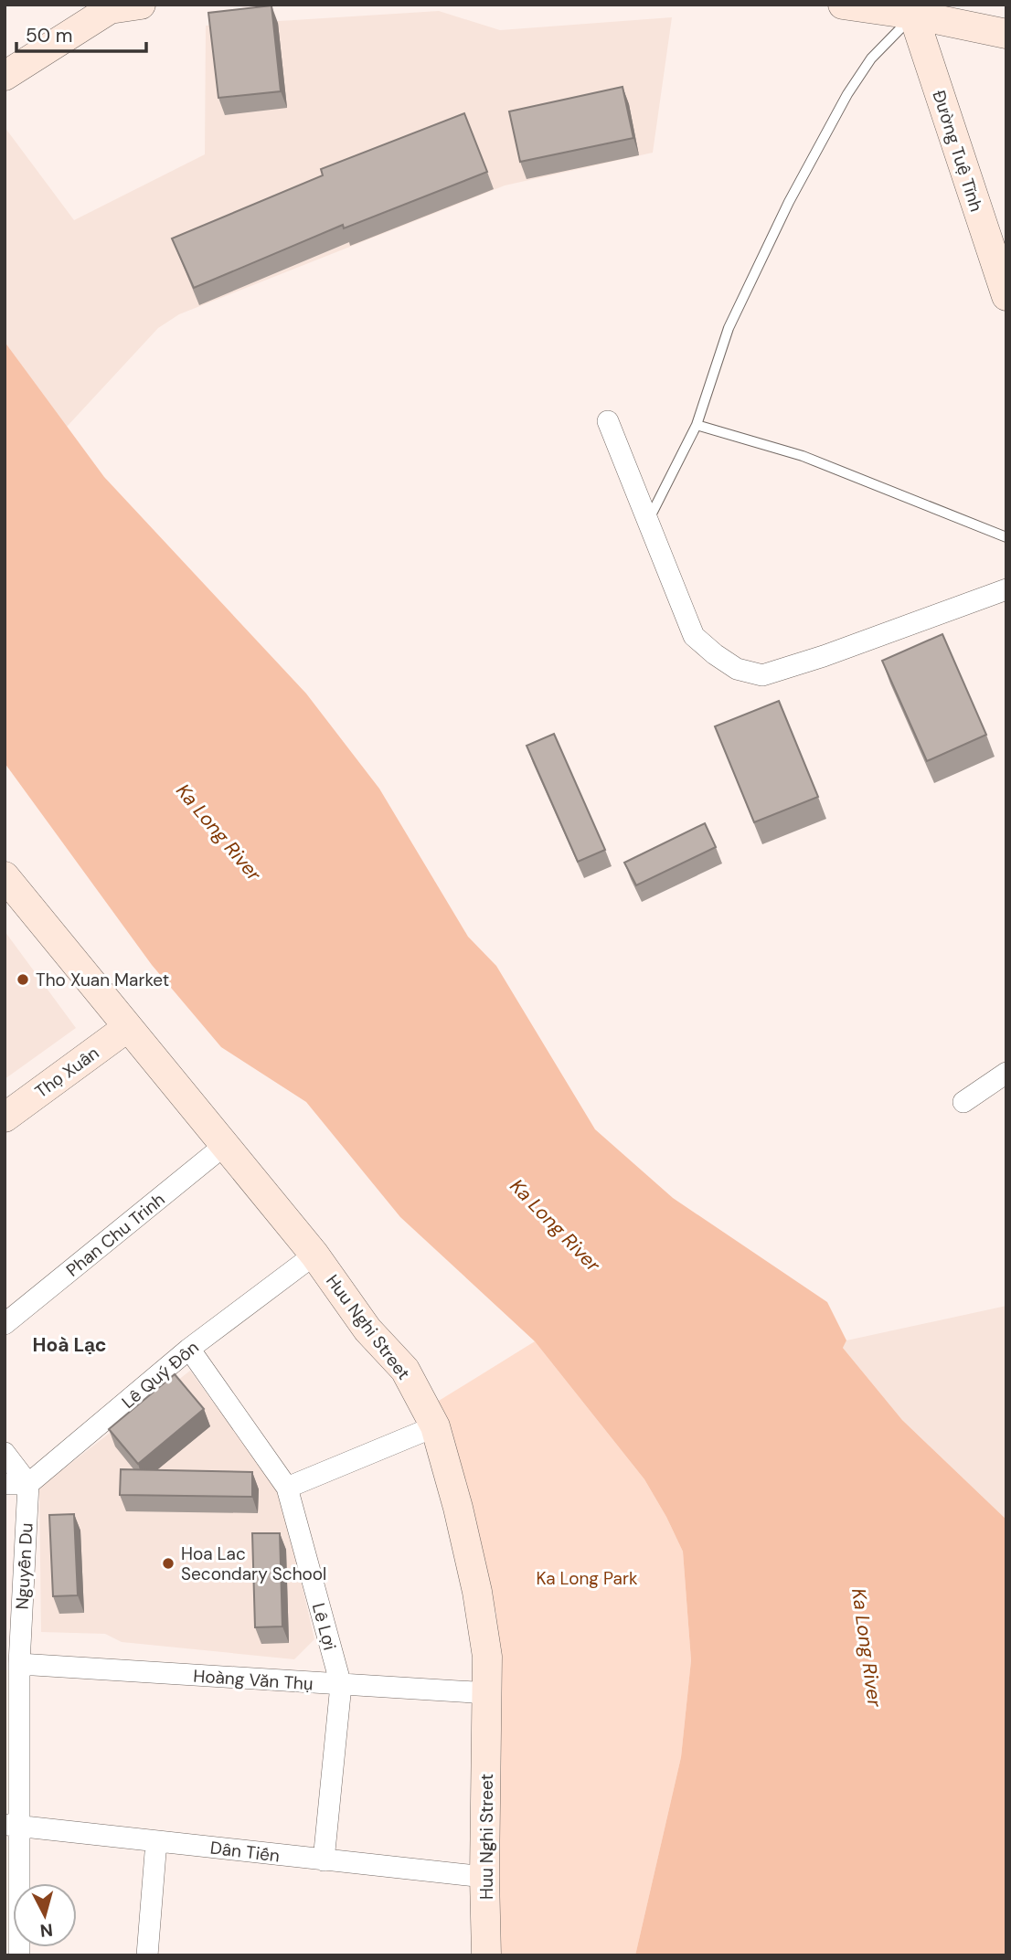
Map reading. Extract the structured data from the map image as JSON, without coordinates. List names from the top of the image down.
{
  "streets": {
    "street": [
      "Đường Tuệ Tĩnh",
      "Thọ Xuân",
      "Phan Chu Trinh",
      "Huu Nghi Street",
      "Lê Quý Đôn",
      "Nguyễn Du",
      "Lê Lợi",
      "Hoàng Văn Thụ",
      "Dân Tiến"
    ]
  },
  "crossings": [
    ["Thọ Xuân", "Huu Nghi Street"],
    ["Phan Chu Trinh", "Huu Nghi Street"],
    ["Huu Nghi Street", "Lê Quý Đôn"],
    ["Huu Nghi Street", "Hoàng Văn Thụ"],
    ["Huu Nghi Street", "Dân Tiến"],
    ["Lê Quý Đôn", "Nguyễn Du"],
    ["Lê Quý Đôn", "Lê Lợi"],
    ["Nguyễn Du", "Hoàng Văn Thụ"],
    ["Nguyễn Du", "Dân Tiến"],
    ["Lê Lợi", "Hoàng Văn Thụ"],
    ["Lê Lợi", "Dân Tiến"]
  ],
  "districts": ["Hoà Lạc"],
  "water": ["Ka Long River"],
  "parks": ["Ka Long Park"],
  "places": ["Tho Xuan Market", "Hoa Lac Secondary School"],
  "scale_bar": "50 m",
  "north": "bottom"
}
